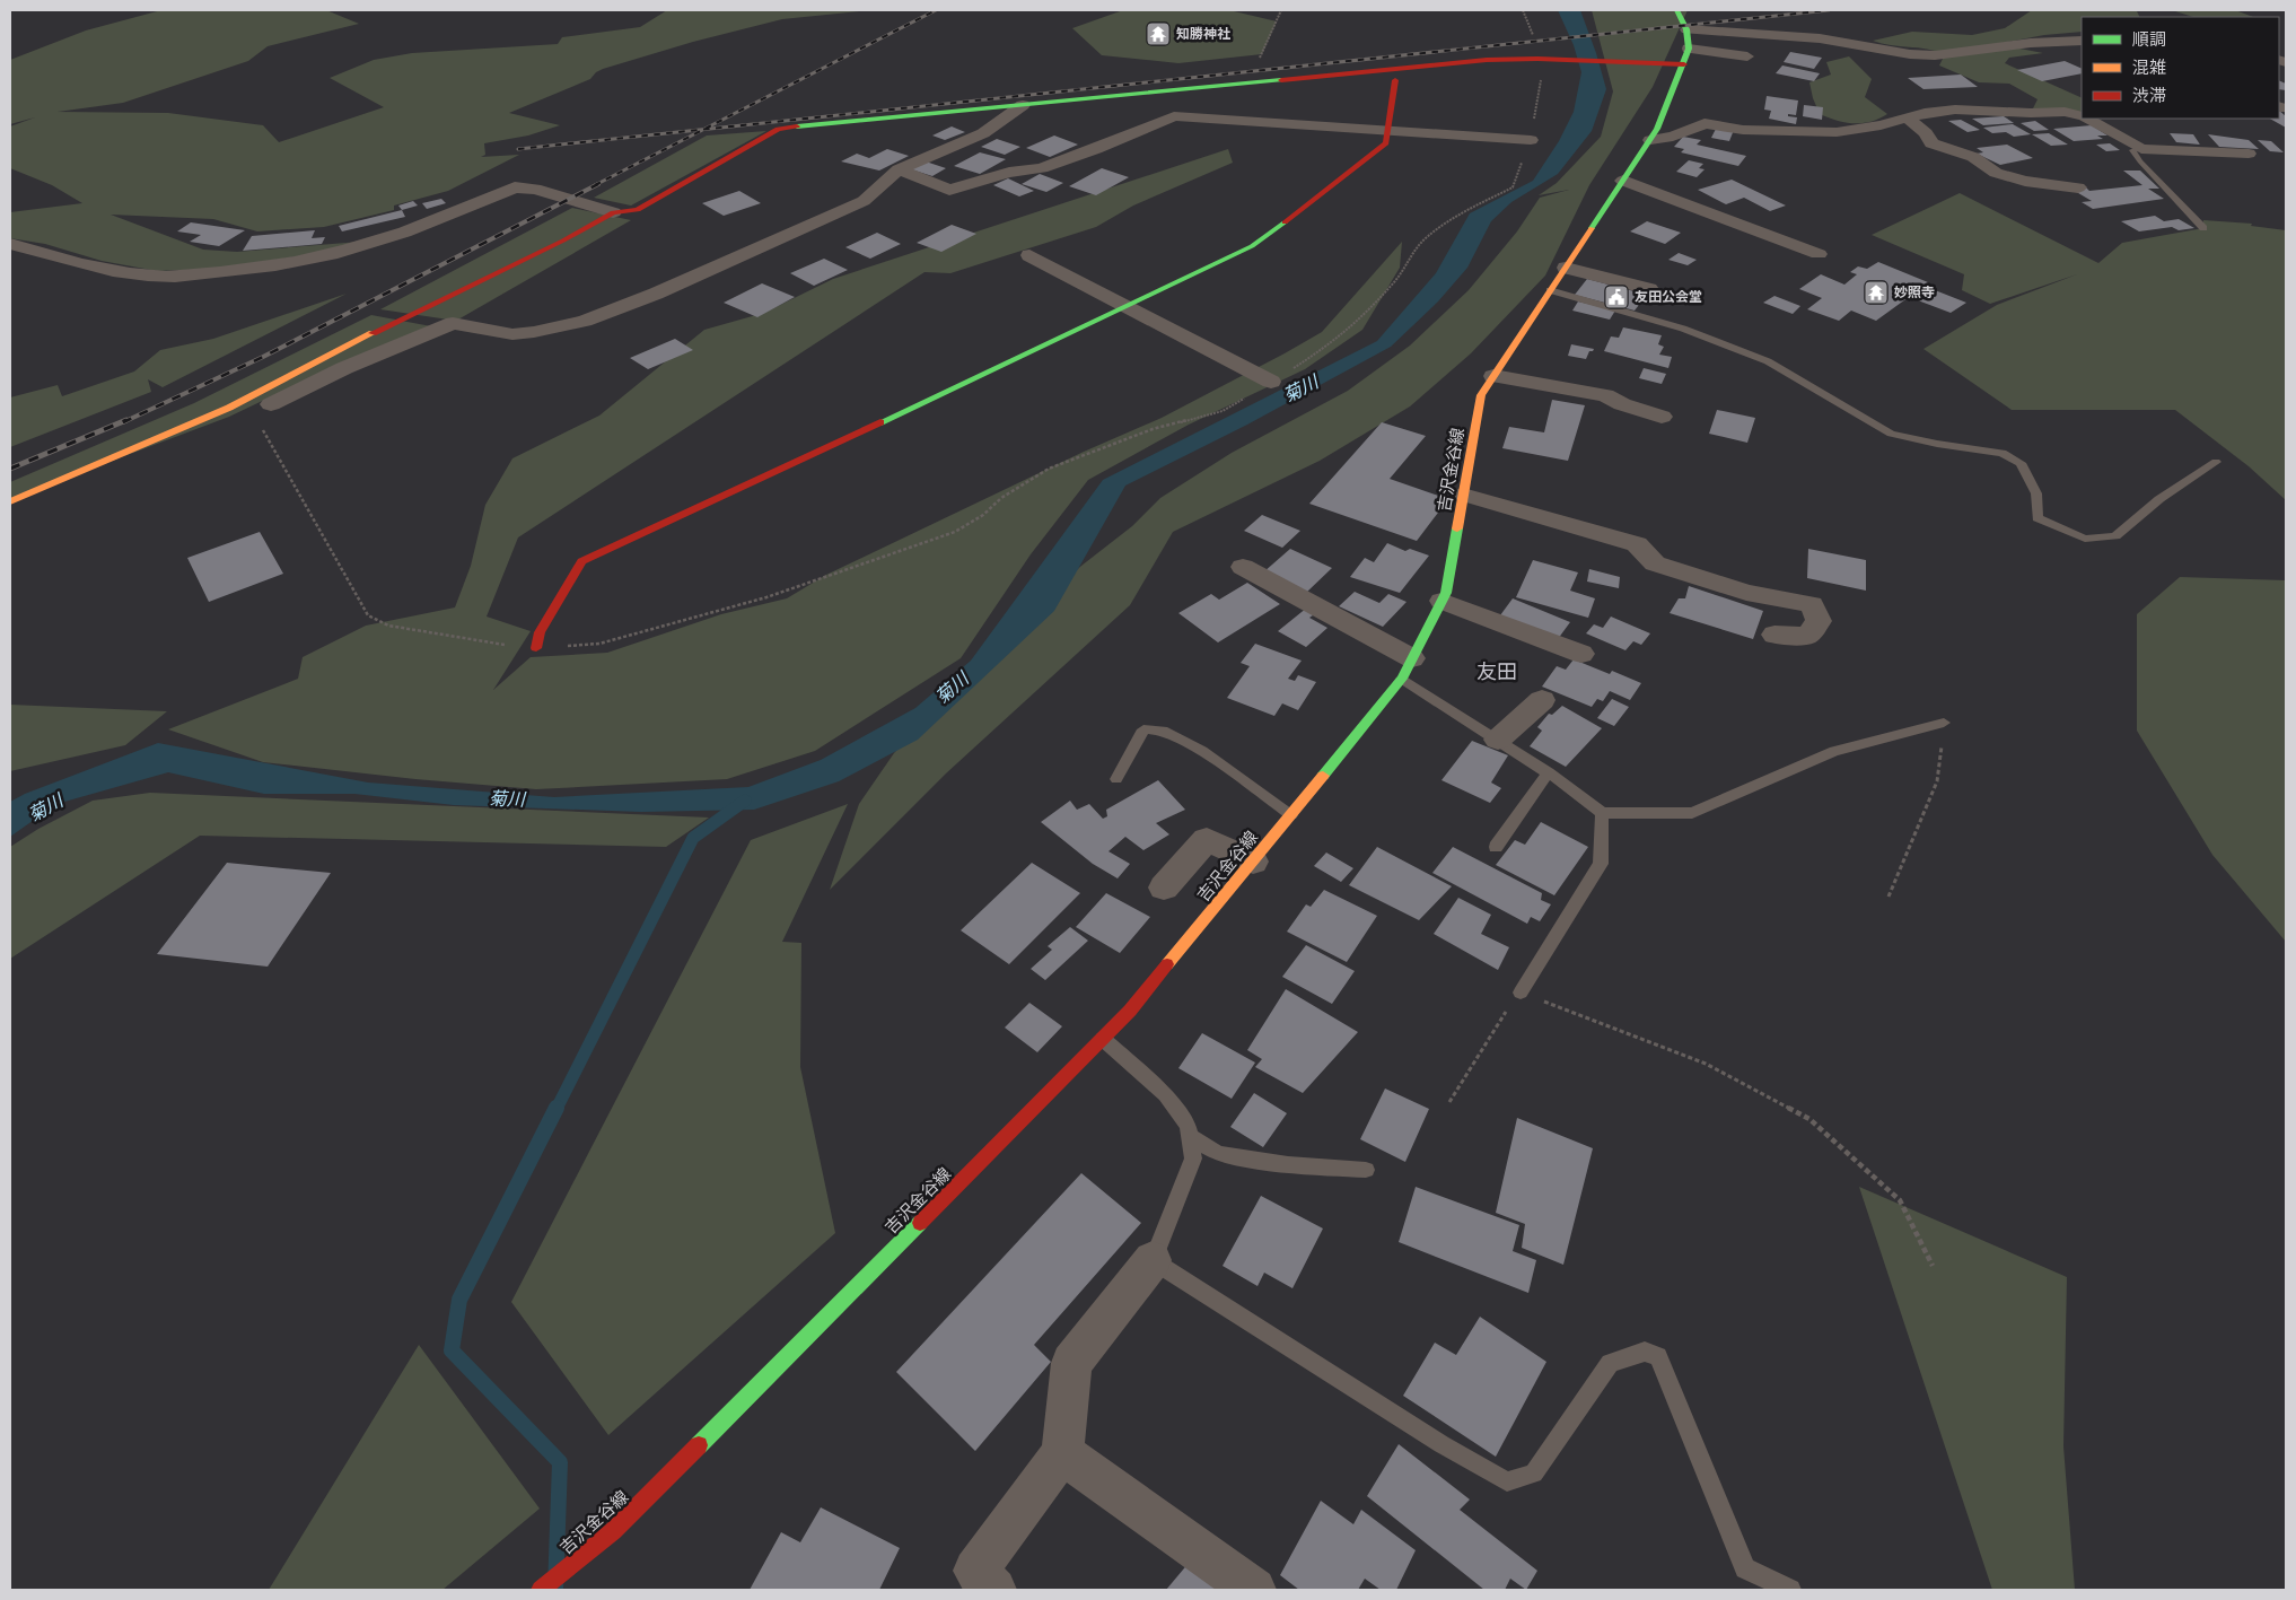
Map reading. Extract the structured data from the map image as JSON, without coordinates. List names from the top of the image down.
{
  "streets": {
    "street": ["吉沢金谷線"]
  },
  "districts": ["友田"],
  "water": ["菊川"],
  "places": {
    "temple": ["知勝神社", "妙照寺"],
    "public building": ["友田公会堂"]
  },
  "legend": ["順調", "混雑", "渋滞"]
}
